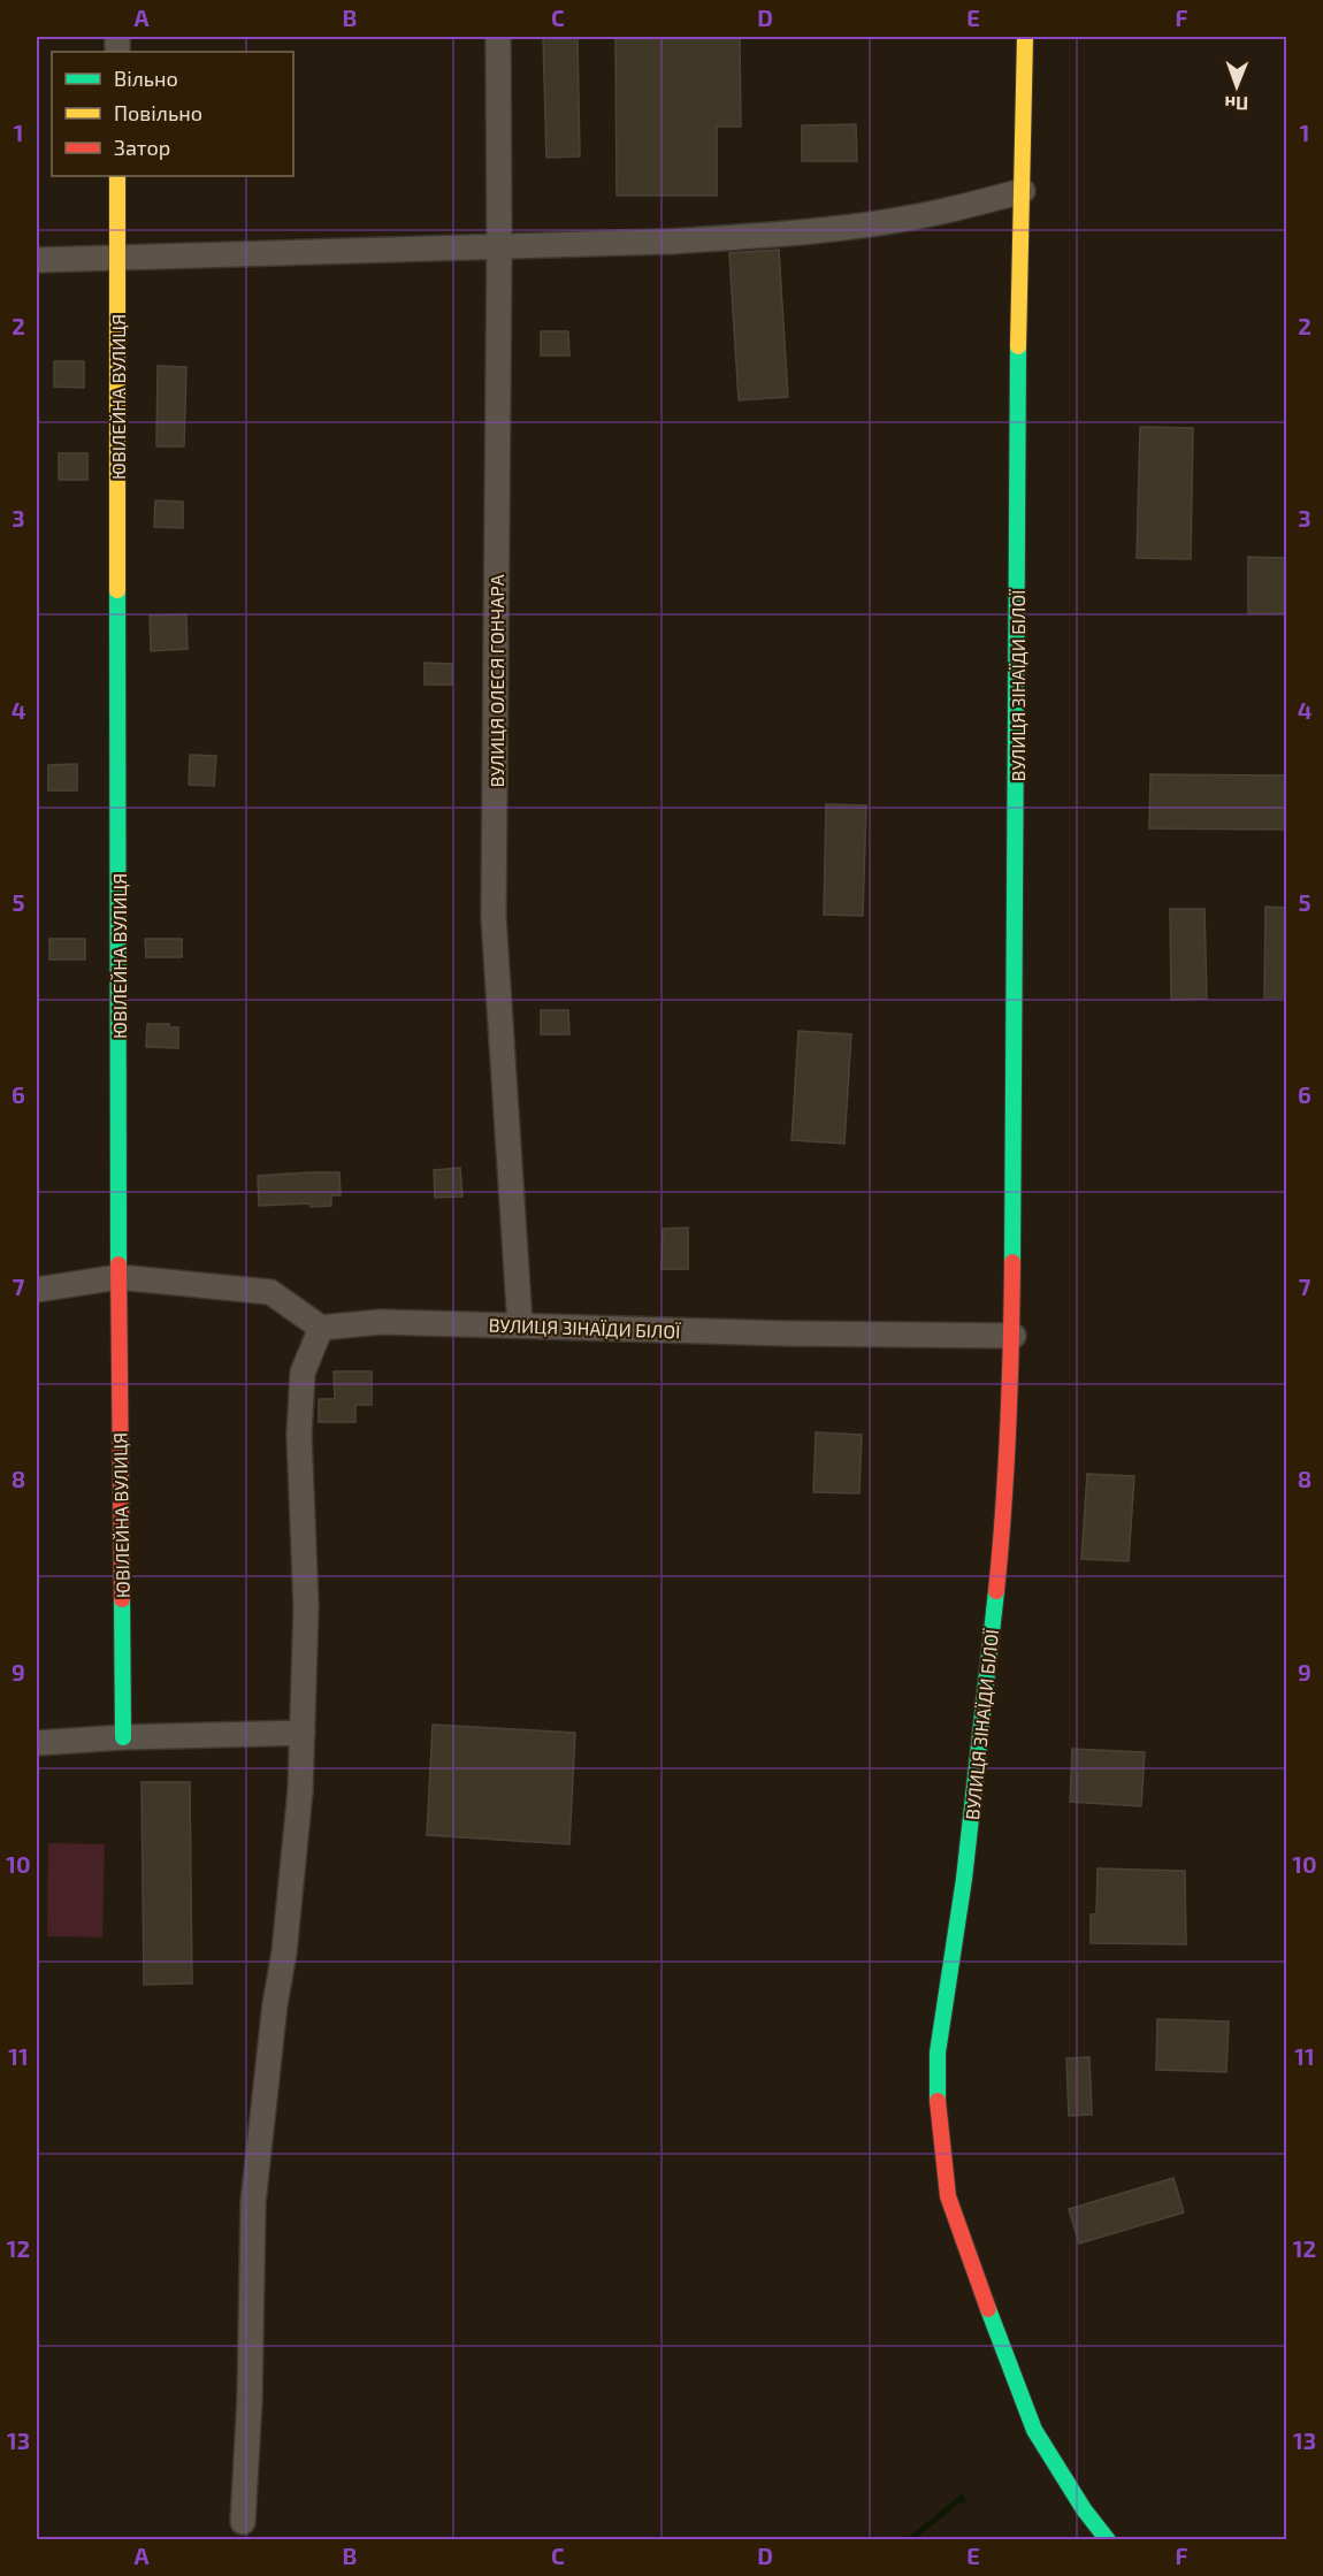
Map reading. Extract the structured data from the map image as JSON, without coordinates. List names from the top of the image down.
{
  "streets": {
    "street": ["ЮВІЛЕЙНА ВУЛИЦЯ", "ВУЛИЦЯ ОЛЕСЯ ГОНЧАРА", "ВУЛИЦЯ ЗІНАЇДИ БІЛОЇ"]
  },
  "crossings": [
    ["ВУЛИЦЯ ОЛЕСЯ ГОНЧАРА", "ВУЛИЦЯ ЗІНАЇДИ БІЛОЇ"]
  ],
  "legend": ["Вільно", "Повільно", "Затор"],
  "north": "bottom",
  "grid": {
    "columns": [
      "A",
      "B",
      "C",
      "D",
      "E",
      "F"
    ],
    "rows": [
      "1",
      "2",
      "3",
      "4",
      "5",
      "6",
      "7",
      "8",
      "9",
      "10",
      "11",
      "12",
      "13"
    ]
  }
}
